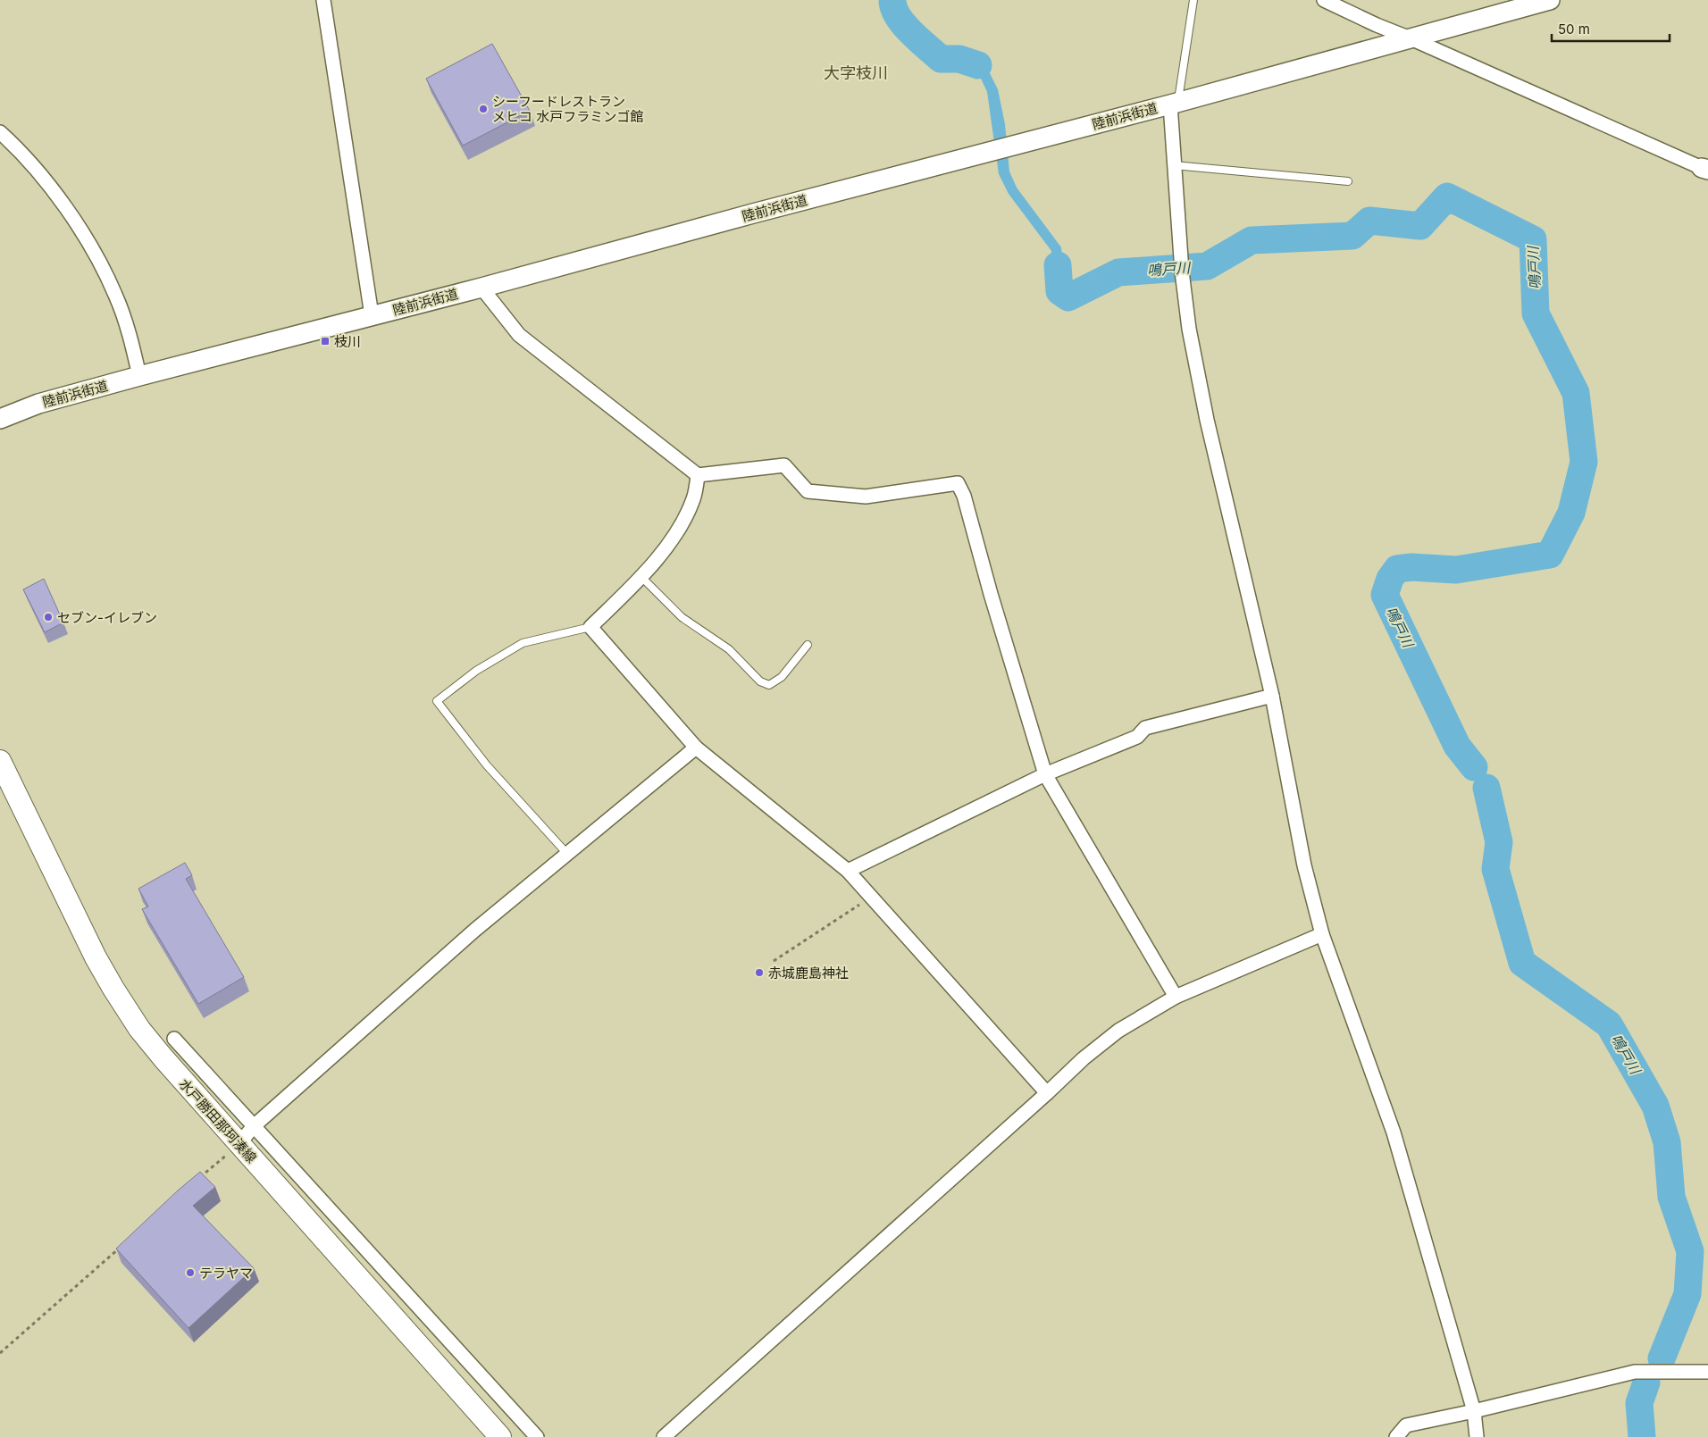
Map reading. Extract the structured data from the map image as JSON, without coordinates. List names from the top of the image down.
{
  "streets": {
    "main road": ["陸前浜街道", "水戸勝田那珂湊線"]
  },
  "districts": ["大字枝川"],
  "water": ["鳴戸川"],
  "places": {
    "other": [
      "シーフードレストラン メヒコ 水戸フラミンゴ館",
      "セブン-イレブン",
      "赤城鹿島神社",
      "テラヤマ"
    ],
    "transit": ["枝川"]
  },
  "scale_bar": "50 m"
}
